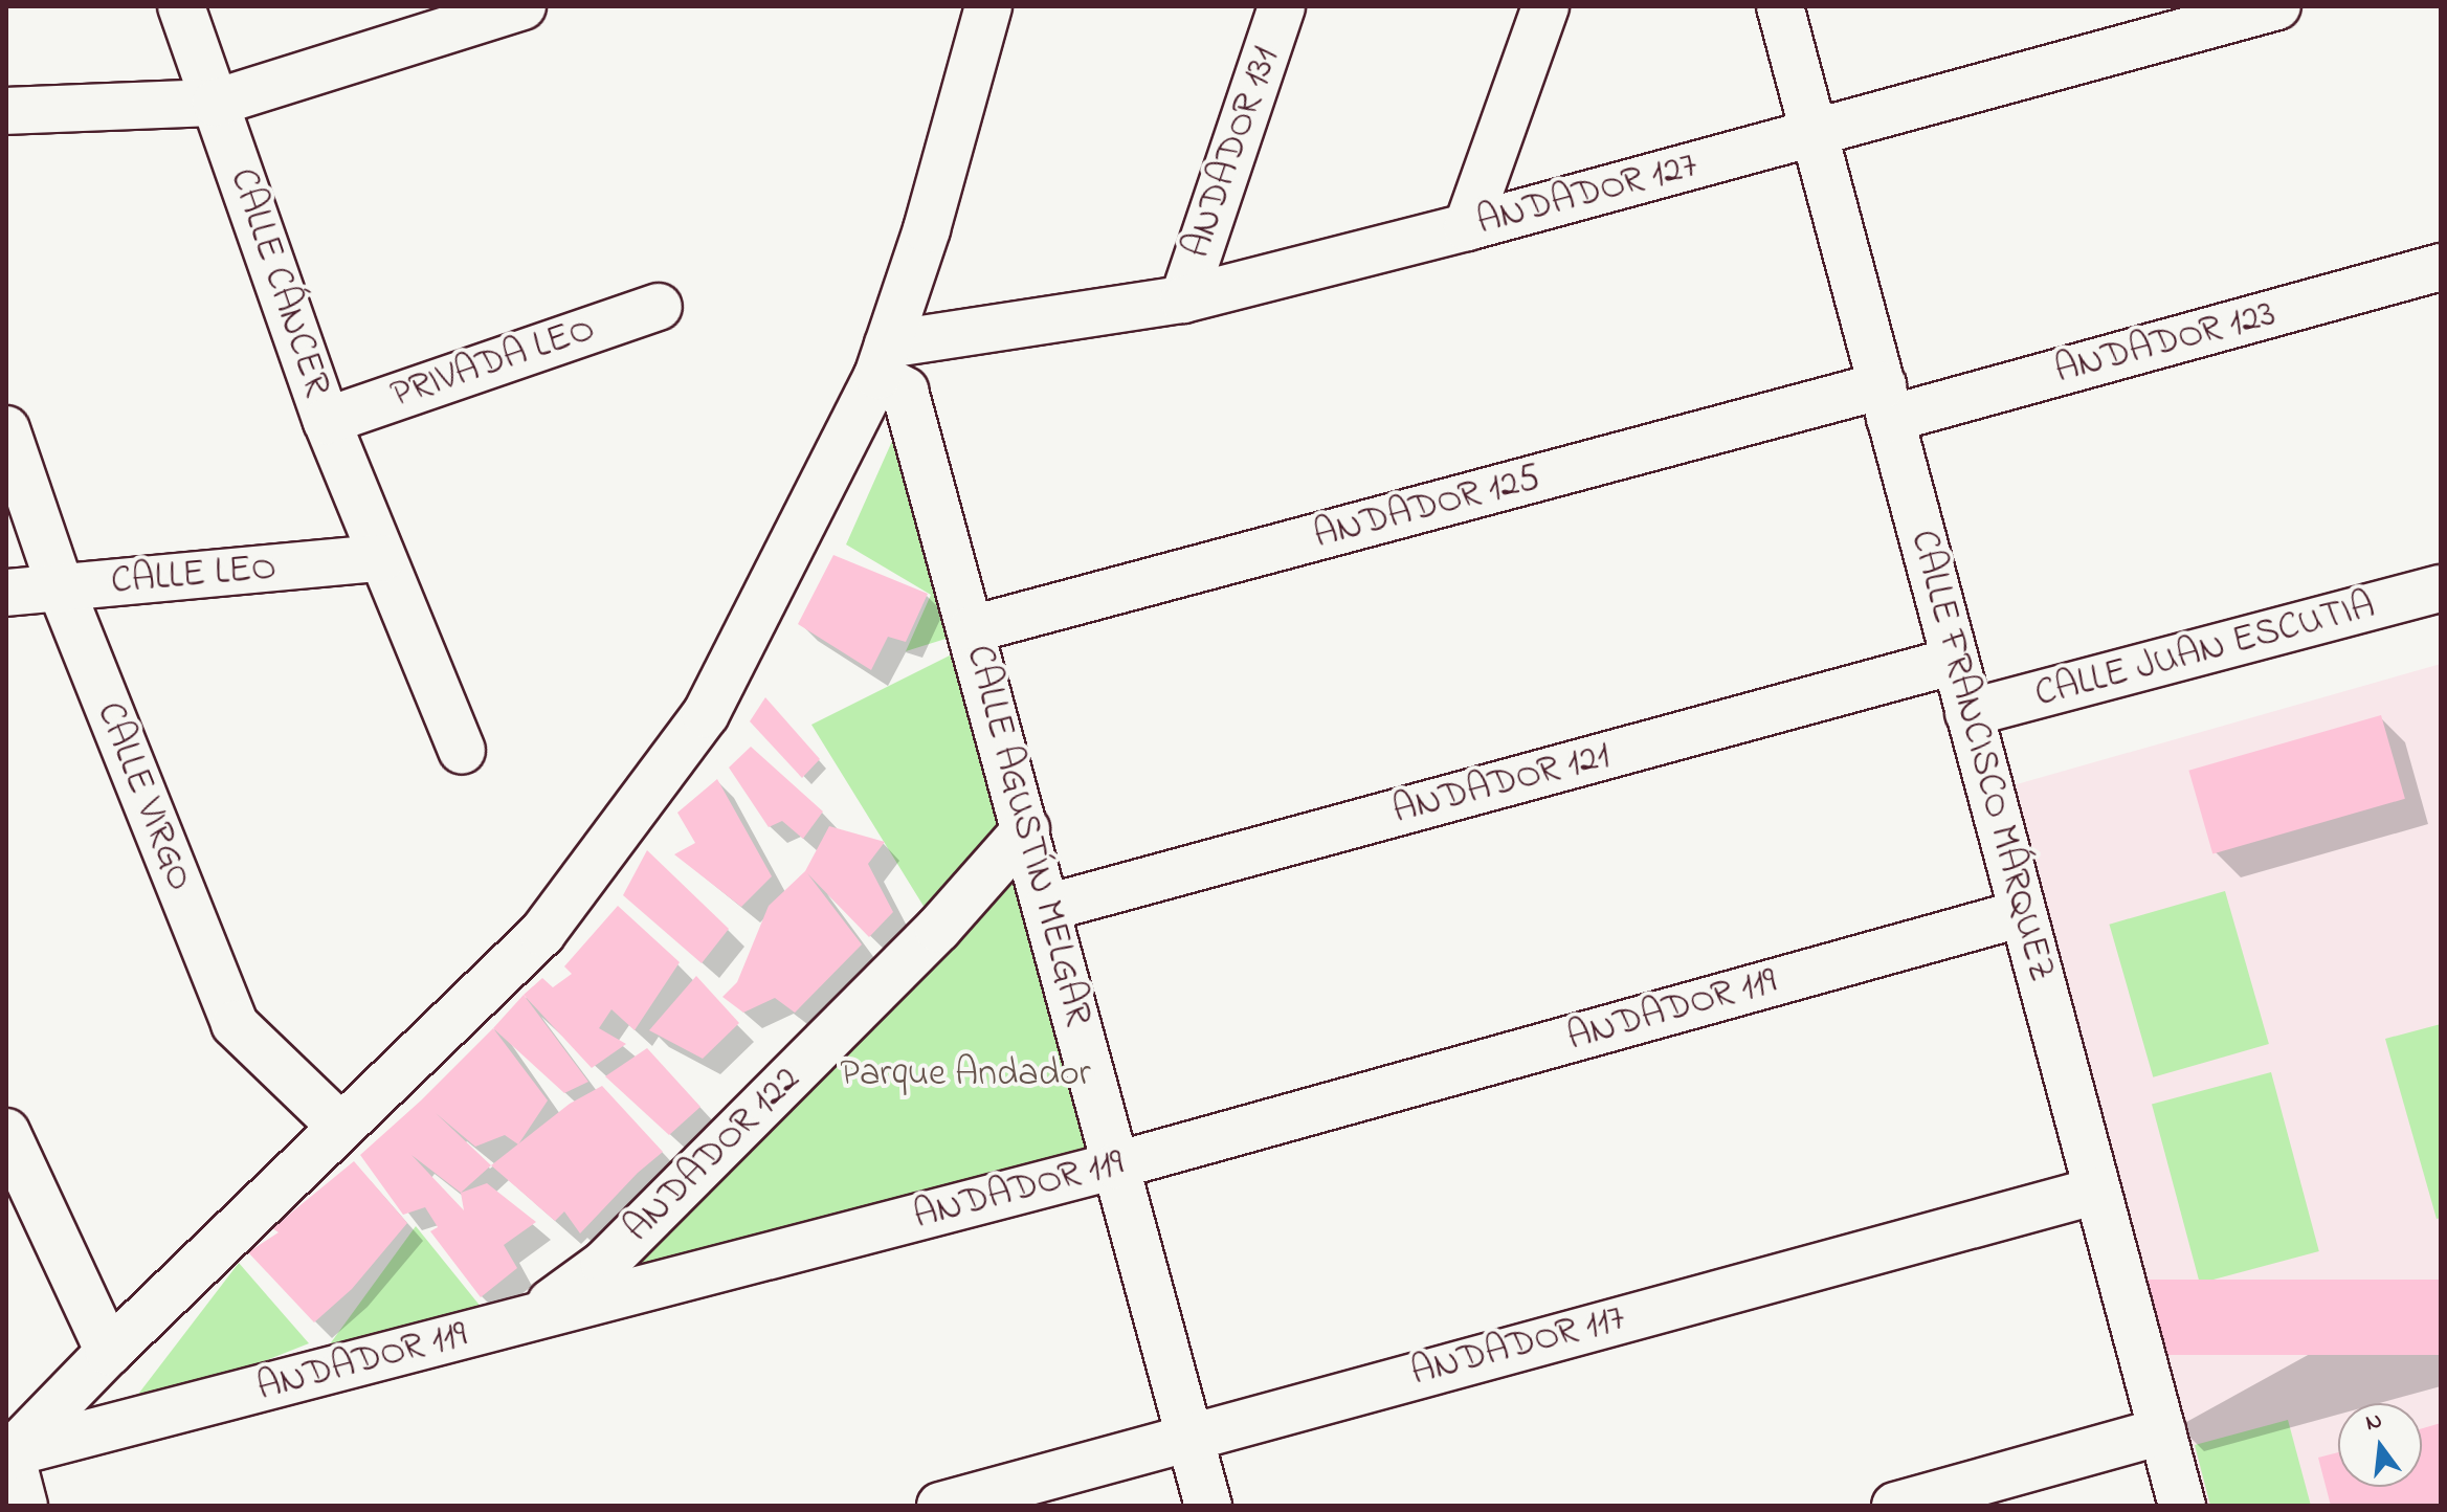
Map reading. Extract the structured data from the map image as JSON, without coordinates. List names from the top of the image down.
{
  "streets": {
    "street": [
      "ANDADOR 131",
      "ANDADOR 127",
      "CALLE CÁNCER",
      "ANDADOR 123",
      "PRIVADA LEO",
      "ANDADOR 125",
      "CALLE LEO",
      "CALLE JUAN ESCUTIA",
      "CALLE FRANCISCO MÁRQUEZ",
      "ANDADOR 121",
      "CALLE VIRGO",
      "CALLE AGUSTÍN MELGAR",
      "ANDADOR 119",
      "ANDADOR 122",
      "ANDADOR 117"
    ]
  },
  "crossings": [
    ["ANDADOR 131", "ANDADOR 127"],
    ["ANDADOR 127", "CALLE FRANCISCO MÁRQUEZ"],
    ["ANDADOR 127", "CALLE AGUSTÍN MELGAR"],
    ["CALLE CÁNCER", "PRIVADA LEO"],
    ["CALLE CÁNCER", "CALLE LEO"],
    ["ANDADOR 123", "ANDADOR 125"],
    ["ANDADOR 123", "CALLE FRANCISCO MÁRQUEZ"],
    ["ANDADOR 125", "CALLE FRANCISCO MÁRQUEZ"],
    ["ANDADOR 125", "CALLE AGUSTÍN MELGAR"],
    ["CALLE LEO", "CALLE VIRGO"],
    ["CALLE JUAN ESCUTIA", "CALLE FRANCISCO MÁRQUEZ"],
    ["CALLE FRANCISCO MÁRQUEZ", "ANDADOR 121"],
    ["CALLE FRANCISCO MÁRQUEZ", "ANDADOR 119"],
    ["CALLE FRANCISCO MÁRQUEZ", "ANDADOR 117"],
    ["ANDADOR 121", "CALLE AGUSTÍN MELGAR"],
    ["CALLE AGUSTÍN MELGAR", "ANDADOR 119"],
    ["CALLE AGUSTÍN MELGAR", "ANDADOR 122"],
    ["CALLE AGUSTÍN MELGAR", "ANDADOR 117"],
    ["ANDADOR 119", "ANDADOR 122"]
  ],
  "parks": ["Parque Andador"],
  "north": "top"
}
